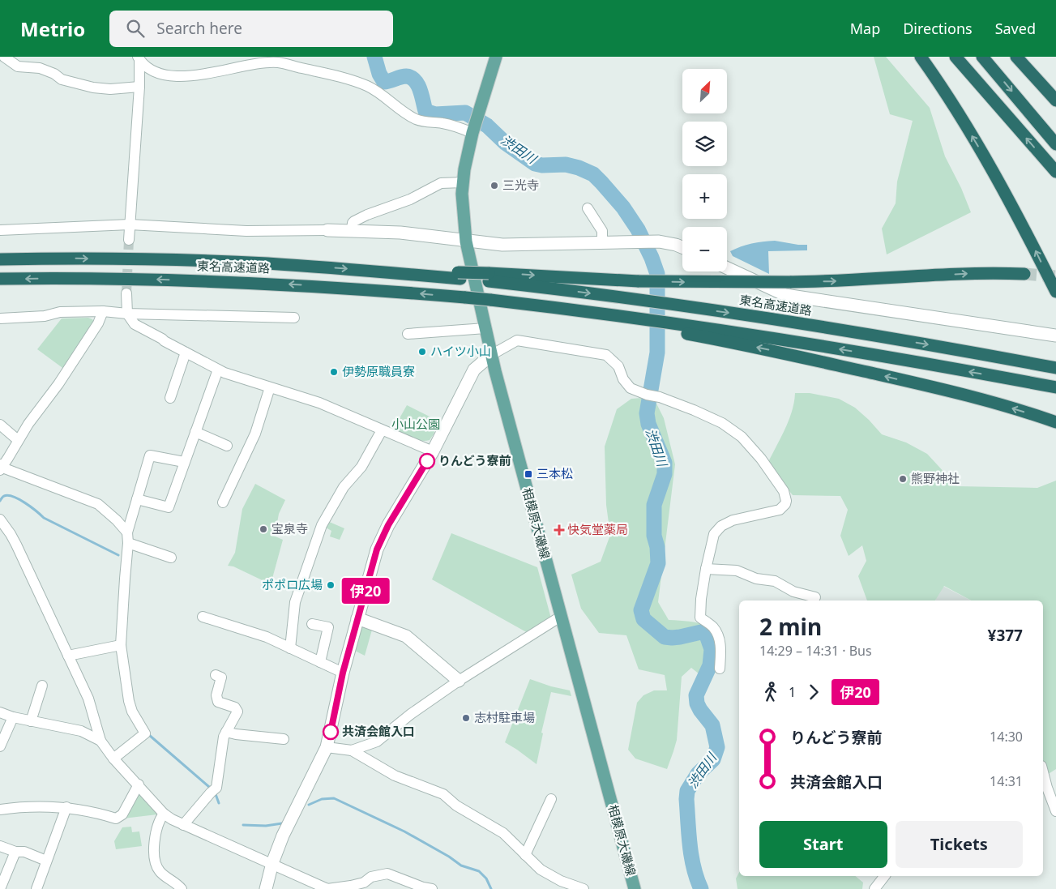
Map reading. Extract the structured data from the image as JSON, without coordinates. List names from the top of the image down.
{
  "streets": {
    "highway": ["東名高速道路"],
    "main road": ["相模原大磯線"]
  },
  "water": ["渋田川"],
  "parks": ["小山公園"],
  "places": {
    "other": [
      "三光寺",
      "ハイツ小山",
      "伊勢原職員寮",
      "りんどう寮前",
      "熊野神社",
      "宝泉寺",
      "ポポロ広場",
      "志村駐車場",
      "共済会館入口"
    ],
    "transit": ["三本松"],
    "health": ["快気堂薬局"]
  },
  "lines": ["bus line 伊20"],
  "north": "top right",
  "page": {
    "header": "Metrio",
    "search": "Search here",
    "nav": ["Map", "Directions", "Saved"],
    "on_map": "伊20",
    "map_buttons": ["+", "−"],
    "heading": ["2 min", "14:29 – 14:31 · Bus", "¥377"],
    "legs": ["1", "伊20"],
    "list": [
      {
        "name": "りんどう寮前",
        "value": "14:30"
      },
      {
        "name": "共済会館入口",
        "value": "14:31"
      }
    ],
    "buttons": ["Start", "Tickets"]
  }
}
